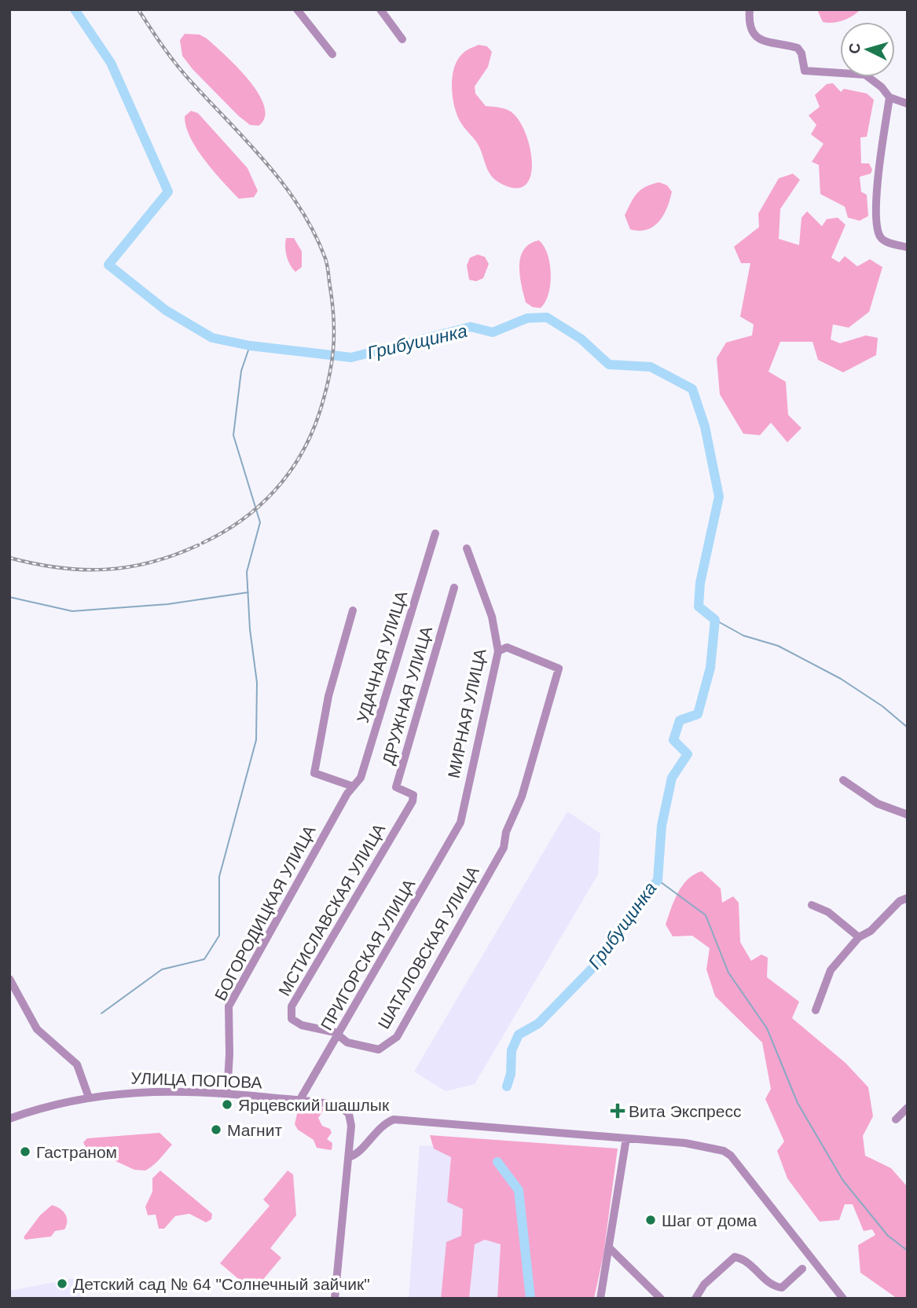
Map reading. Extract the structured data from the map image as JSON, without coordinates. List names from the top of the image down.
{
  "streets": {
    "street": [
      "УДАЧНАЯ УЛИЦА",
      "ДРУЖНАЯ УЛИЦА",
      "МИРНАЯ УЛИЦА",
      "МСТИСЛАВСКАЯ УЛИЦА",
      "БОГОРОДИЦКАЯ УЛИЦА",
      "ШАТАЛОВСКАЯ УЛИЦА",
      "ПРИГОРСКАЯ УЛИЦА",
      "УЛИЦА ПОПОВА"
    ]
  },
  "crossings": [
    ["УДАЧНАЯ УЛИЦА", "БОГОРОДИЦКАЯ УЛИЦА"],
    ["ДРУЖНАЯ УЛИЦА", "МСТИСЛАВСКАЯ УЛИЦА"],
    ["МИРНАЯ УЛИЦА", "ШАТАЛОВСКАЯ УЛИЦА"],
    ["МИРНАЯ УЛИЦА", "ПРИГОРСКАЯ УЛИЦА"],
    ["МСТИСЛАВСКАЯ УЛИЦА", "ШАТАЛОВСКАЯ УЛИЦА"],
    ["МСТИСЛАВСКАЯ УЛИЦА", "ПРИГОРСКАЯ УЛИЦА"],
    ["БОГОРОДИЦКАЯ УЛИЦА", "УЛИЦА ПОПОВА"],
    ["ШАТАЛОВСКАЯ УЛИЦА", "ПРИГОРСКАЯ УЛИЦА"],
    ["ПРИГОРСКАЯ УЛИЦА", "УЛИЦА ПОПОВА"]
  ],
  "water": ["Грибущинка"],
  "places": {
    "other": [
      "Ярцевский шашлык",
      "Магнит",
      "Гастраном",
      "Шаг от дома",
      "Детский сад № 64 \"Солнечный зайчик\""
    ],
    "health": ["Вита Экспресс"]
  },
  "north": "left"
}
